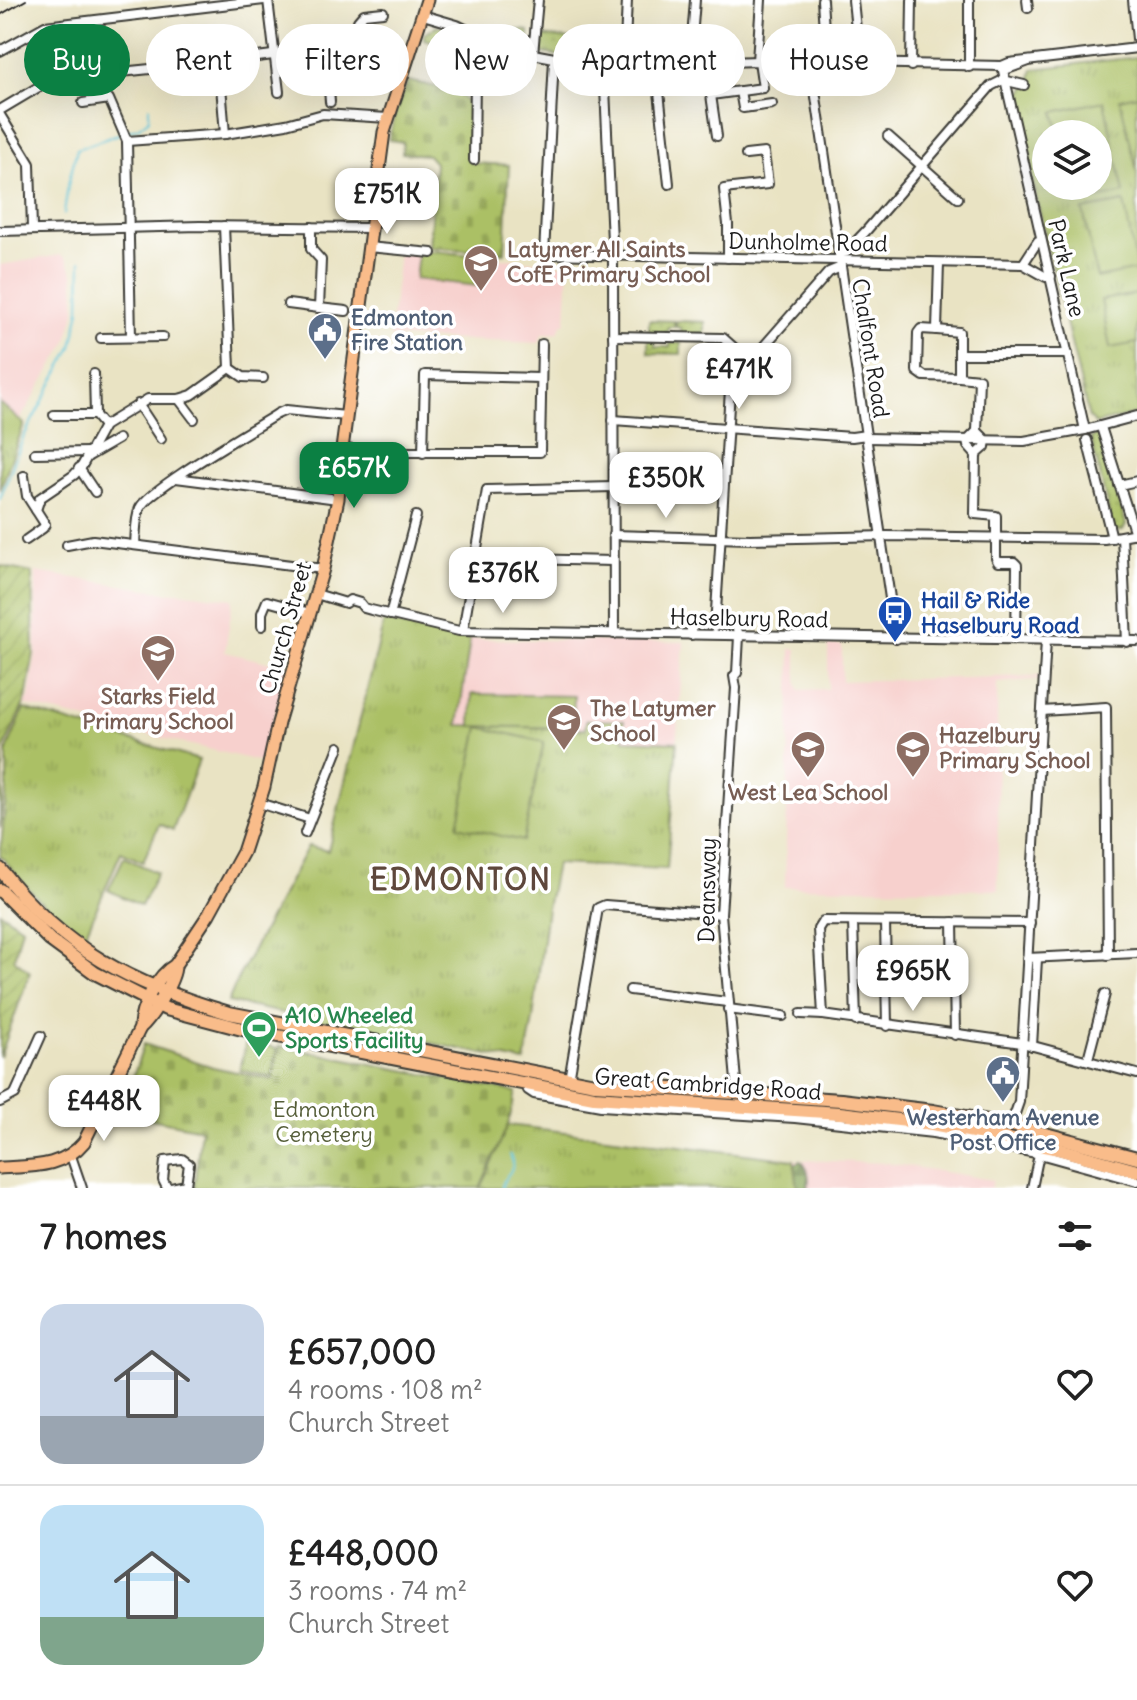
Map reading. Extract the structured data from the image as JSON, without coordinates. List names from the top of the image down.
{
  "streets": {
    "highway": ["Great Cambridge Road"],
    "main road": ["Church Street"],
    "street": [
      "Dunholme Road",
      "Park Lane",
      "Chalfont Road",
      "Haselbury Road",
      "Deansway"
    ]
  },
  "crossings": [
    ["Dunholme Road", "Park Lane"],
    ["Dunholme Road", "Chalfont Road"],
    ["Chalfont Road", "Haselbury Road"],
    ["Haselbury Road", "Church Street"],
    ["Haselbury Road", "Deansway"],
    ["Deansway", "Great Cambridge Road"]
  ],
  "districts": ["EDMONTON"],
  "parks": ["Edmonton Cemetery"],
  "places": {
    "school or university": [
      "Latymer All Saints CofE Primary School",
      "Starks Field Primary School",
      "The Latymer School",
      "West Lea School",
      "Hazelbury Primary School"
    ],
    "public building": ["Edmonton Fire Station", "Westerham Avenue Post Office"],
    "bus stop": ["Hail & Ride Haselbury Road"],
    "sports": ["A10 Wheeled Sports Facility"]
  },
  "page": {
    "chip": [
      "Buy",
      "Rent",
      "Filters",
      "New",
      "Apartment",
      "House"
    ],
    "price": [
      "£751K",
      "£471K",
      "£657K",
      "£350K",
      "£376K",
      "£965K",
      "£448K"
    ],
    "heading": "7 homes",
    "list": [
      {
        "name": "£657,000",
        "note": "4 rooms · 108 m² · Church Street"
      },
      {
        "name": "£448,000",
        "note": "3 rooms · 74 m² · Church Street"
      }
    ]
  }
}
